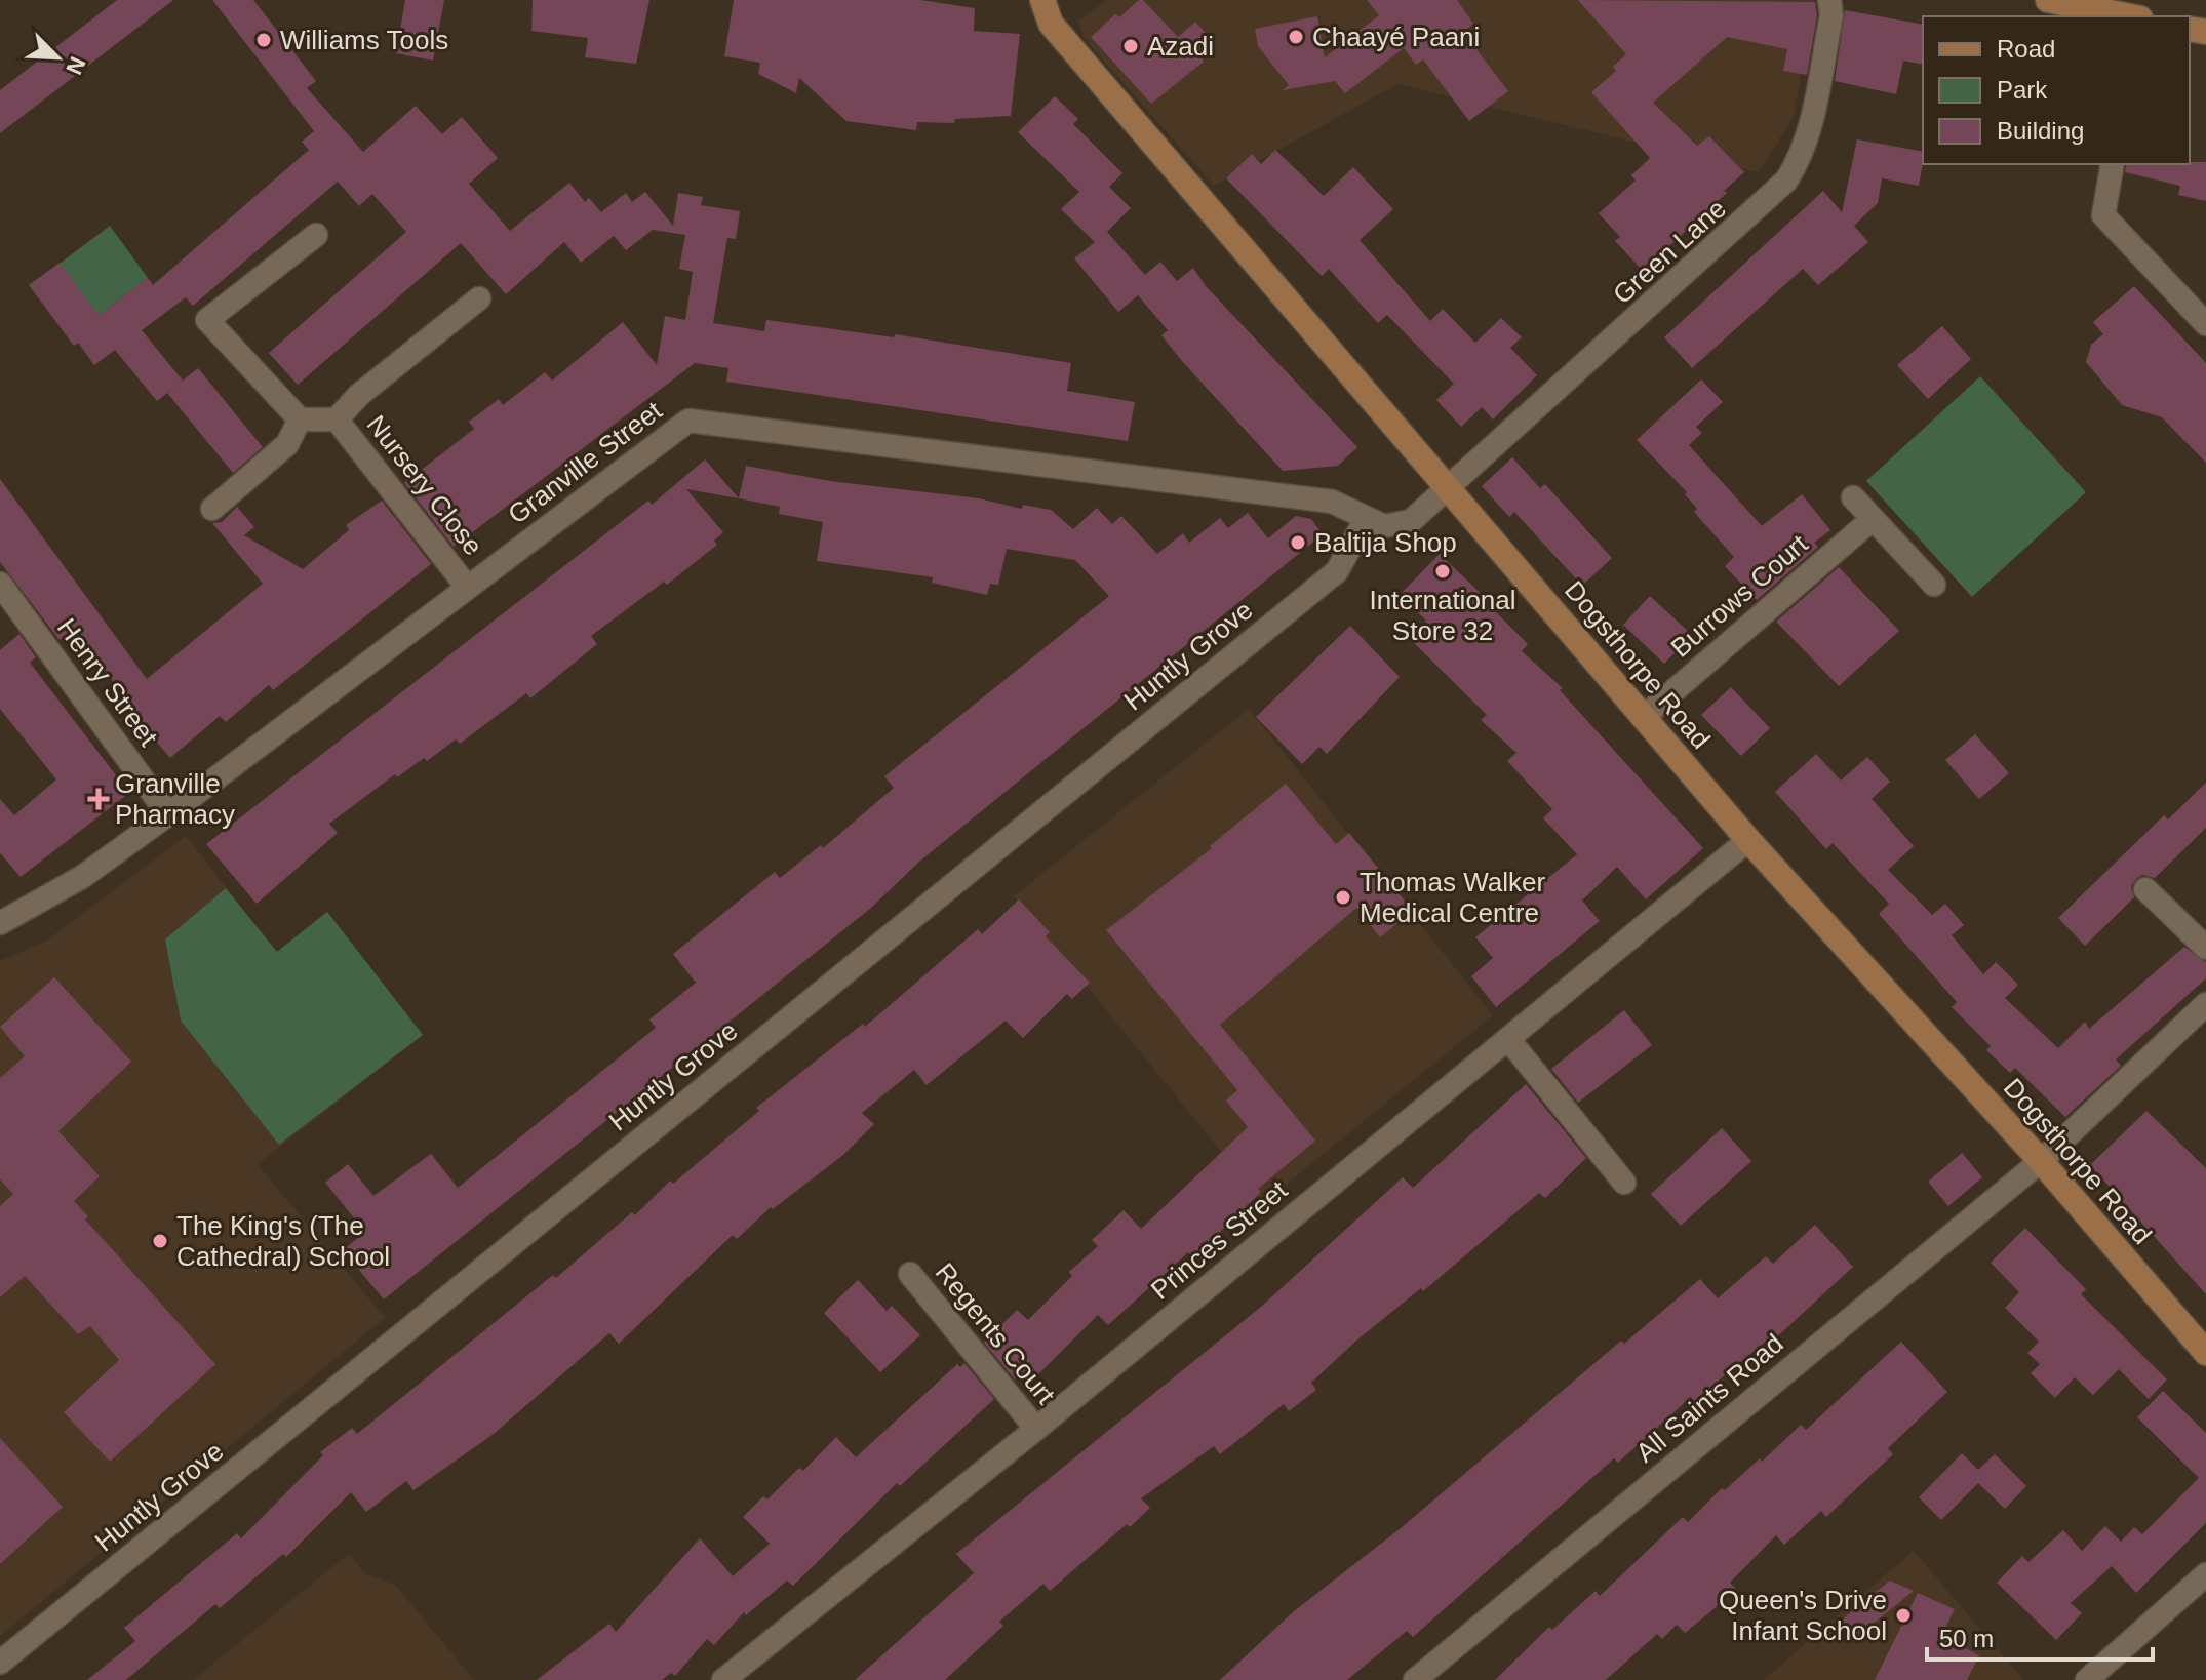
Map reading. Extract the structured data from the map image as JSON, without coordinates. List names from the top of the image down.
{
  "streets": {
    "street": [
      "Green Lane",
      "Granville Street",
      "Nursery Close",
      "Burrows Court",
      "Huntly Grove",
      "Dogsthorpe Road",
      "Henry Street",
      "Princes Street",
      "Regents Court",
      "All Saints Road"
    ]
  },
  "crossings": [
    ["Green Lane", "Granville Street"],
    ["Green Lane", "Dogsthorpe Road"],
    ["Granville Street", "Nursery Close"],
    ["Granville Street", "Huntly Grove"],
    ["Granville Street", "Dogsthorpe Road"],
    ["Granville Street", "Henry Street"],
    ["Burrows Court", "Dogsthorpe Road"],
    ["Dogsthorpe Road", "Princes Street"],
    ["Dogsthorpe Road", "All Saints Road"],
    ["Princes Street", "Regents Court"]
  ],
  "places": {
    "other": [
      "Chaayé Paani",
      "Williams Tools",
      "Azadi",
      "Baltija Shop",
      "International Store 32",
      "Thomas Walker Medical Centre",
      "The King's (The Cathedral) School",
      "Queen's Drive Infant School"
    ],
    "health": ["Granville Pharmacy"]
  },
  "legend": ["Road", "Park", "Building"],
  "scale_bar": "50 m",
  "north": "bottom right"
}
